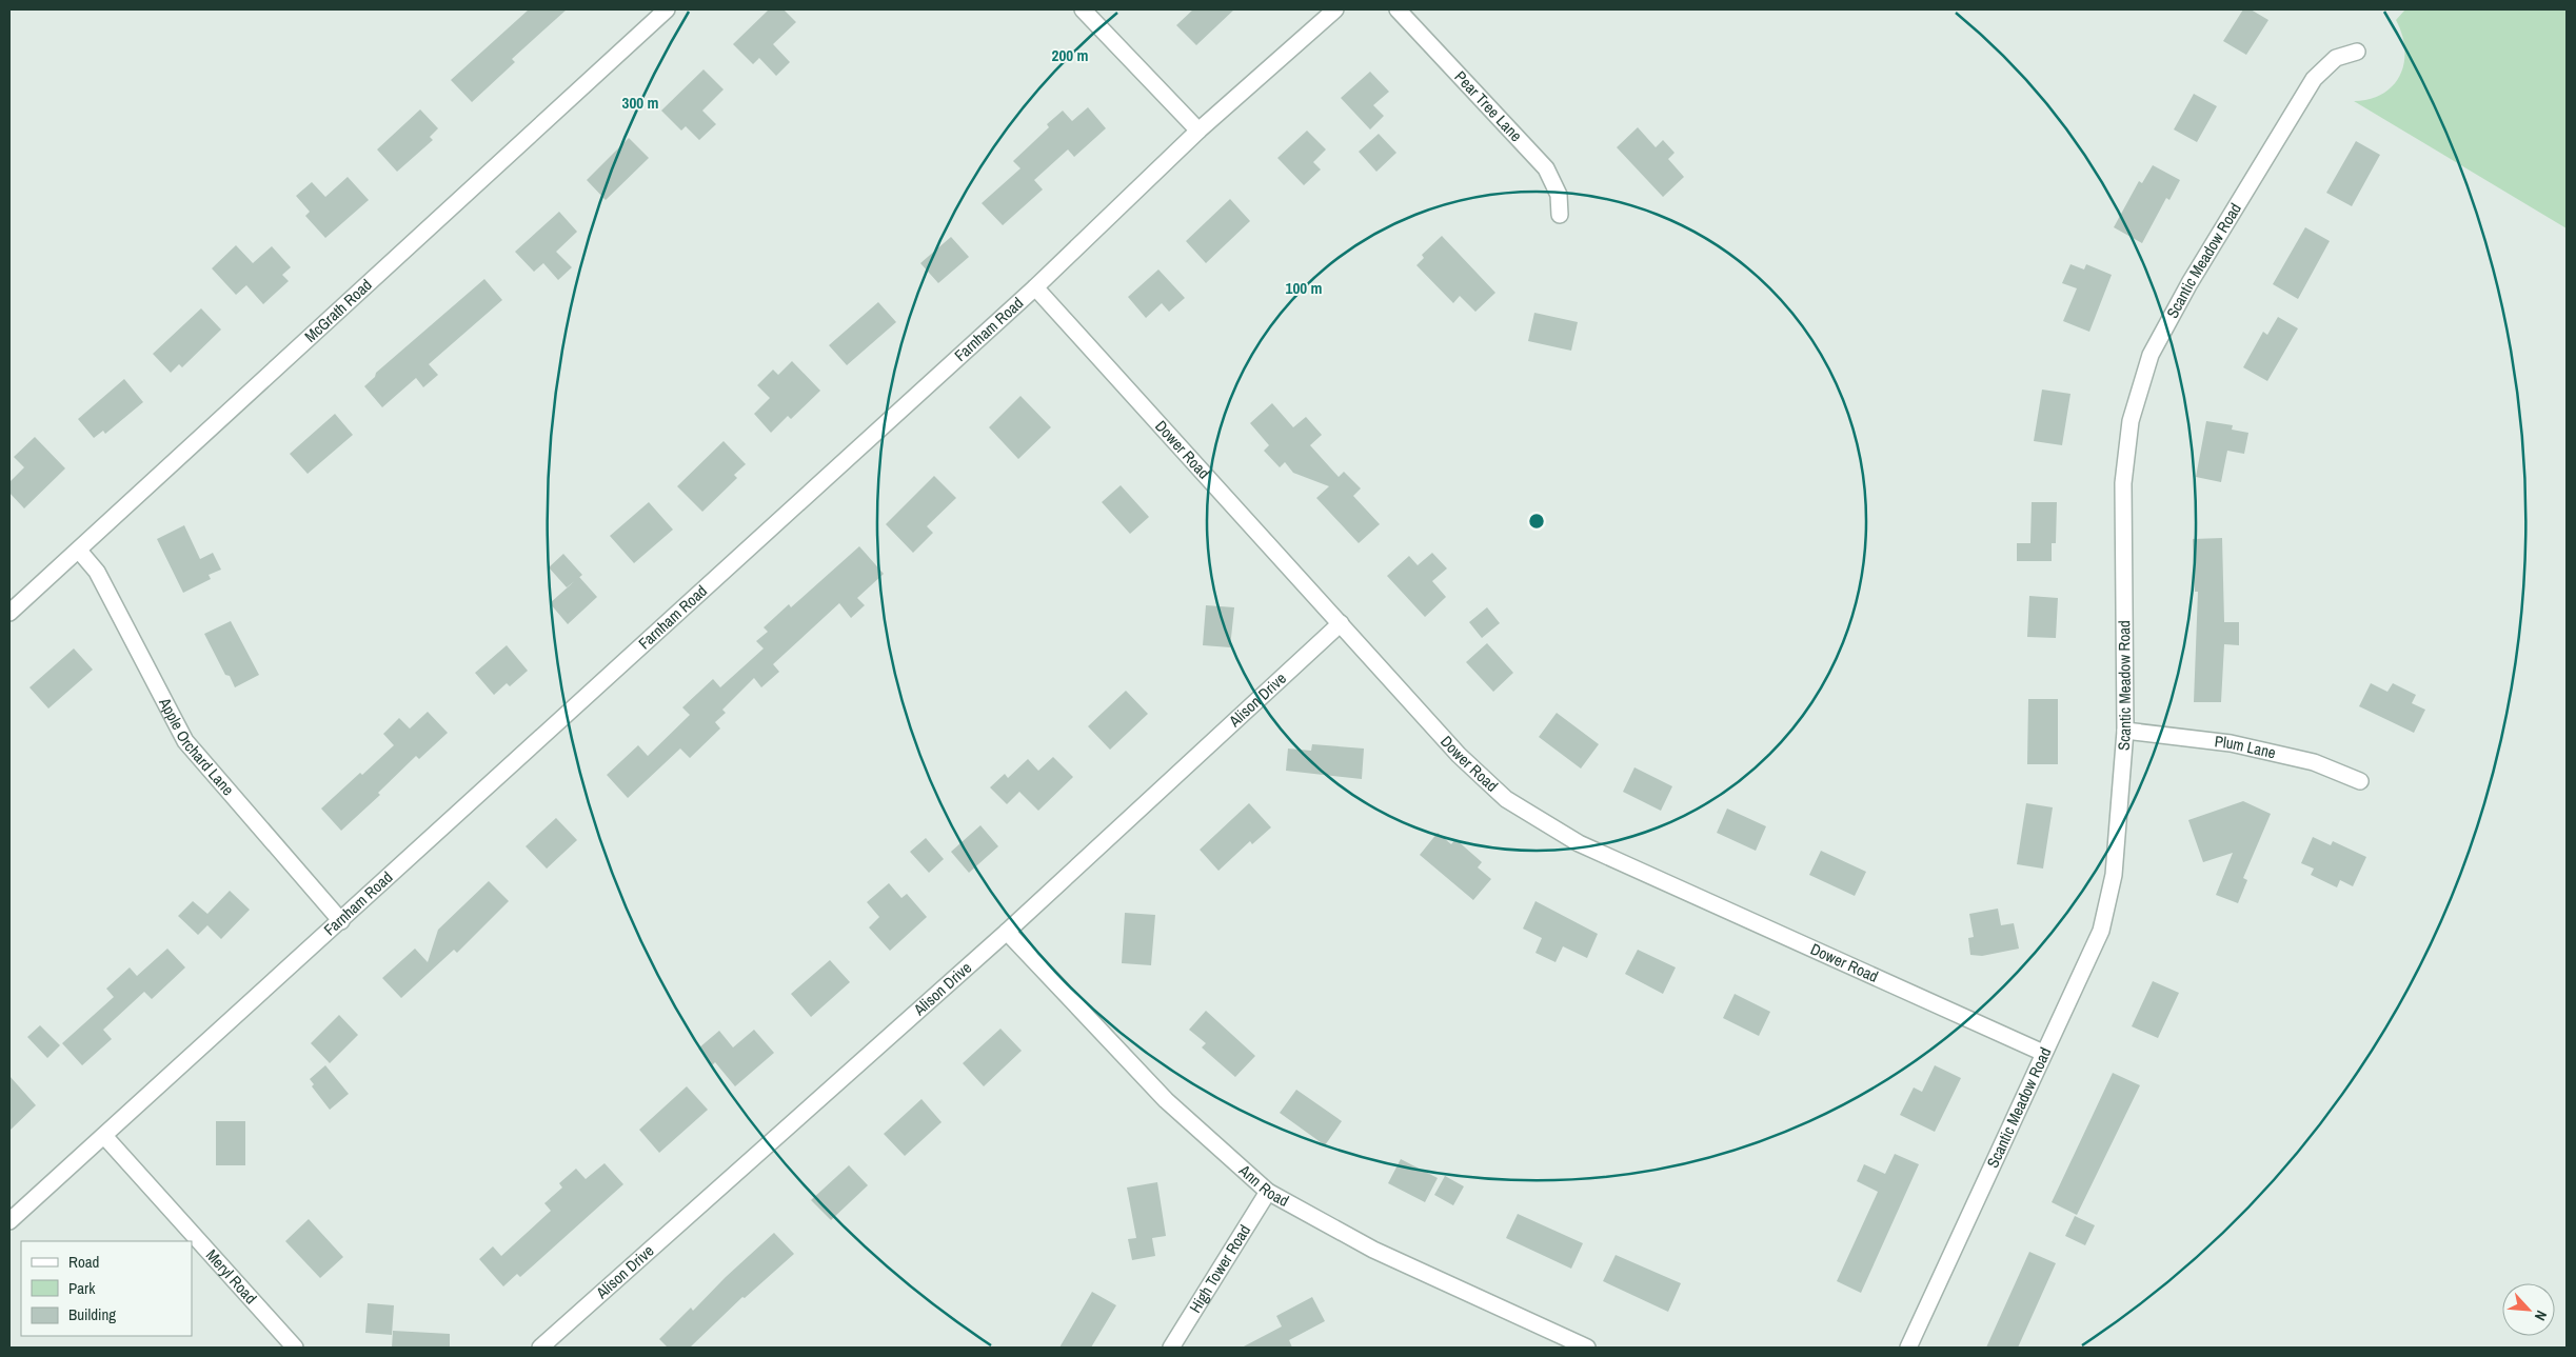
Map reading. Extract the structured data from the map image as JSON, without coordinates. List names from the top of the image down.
{
  "streets": {
    "street": [
      "Pear Tree Lane",
      "Scantic Meadow Road",
      "McGrath Road",
      "Farnham Road",
      "Dower Road",
      "Alison Drive",
      "Apple Orchard Lane",
      "Plum Lane",
      "Ann Road",
      "High Tower Road",
      "Meryl Road"
    ]
  },
  "crossings": [
    ["Scantic Meadow Road", "Dower Road"],
    ["Scantic Meadow Road", "Plum Lane"],
    ["McGrath Road", "Apple Orchard Lane"],
    ["Farnham Road", "Dower Road"],
    ["Farnham Road", "Apple Orchard Lane"],
    ["Farnham Road", "Meryl Road"],
    ["Dower Road", "Alison Drive"],
    ["Alison Drive", "Ann Road"],
    ["Ann Road", "High Tower Road"]
  ],
  "legend": ["Road", "Park", "Building"],
  "north": "bottom right",
  "rings": ["200 m", "300 m", "100 m"]
}
